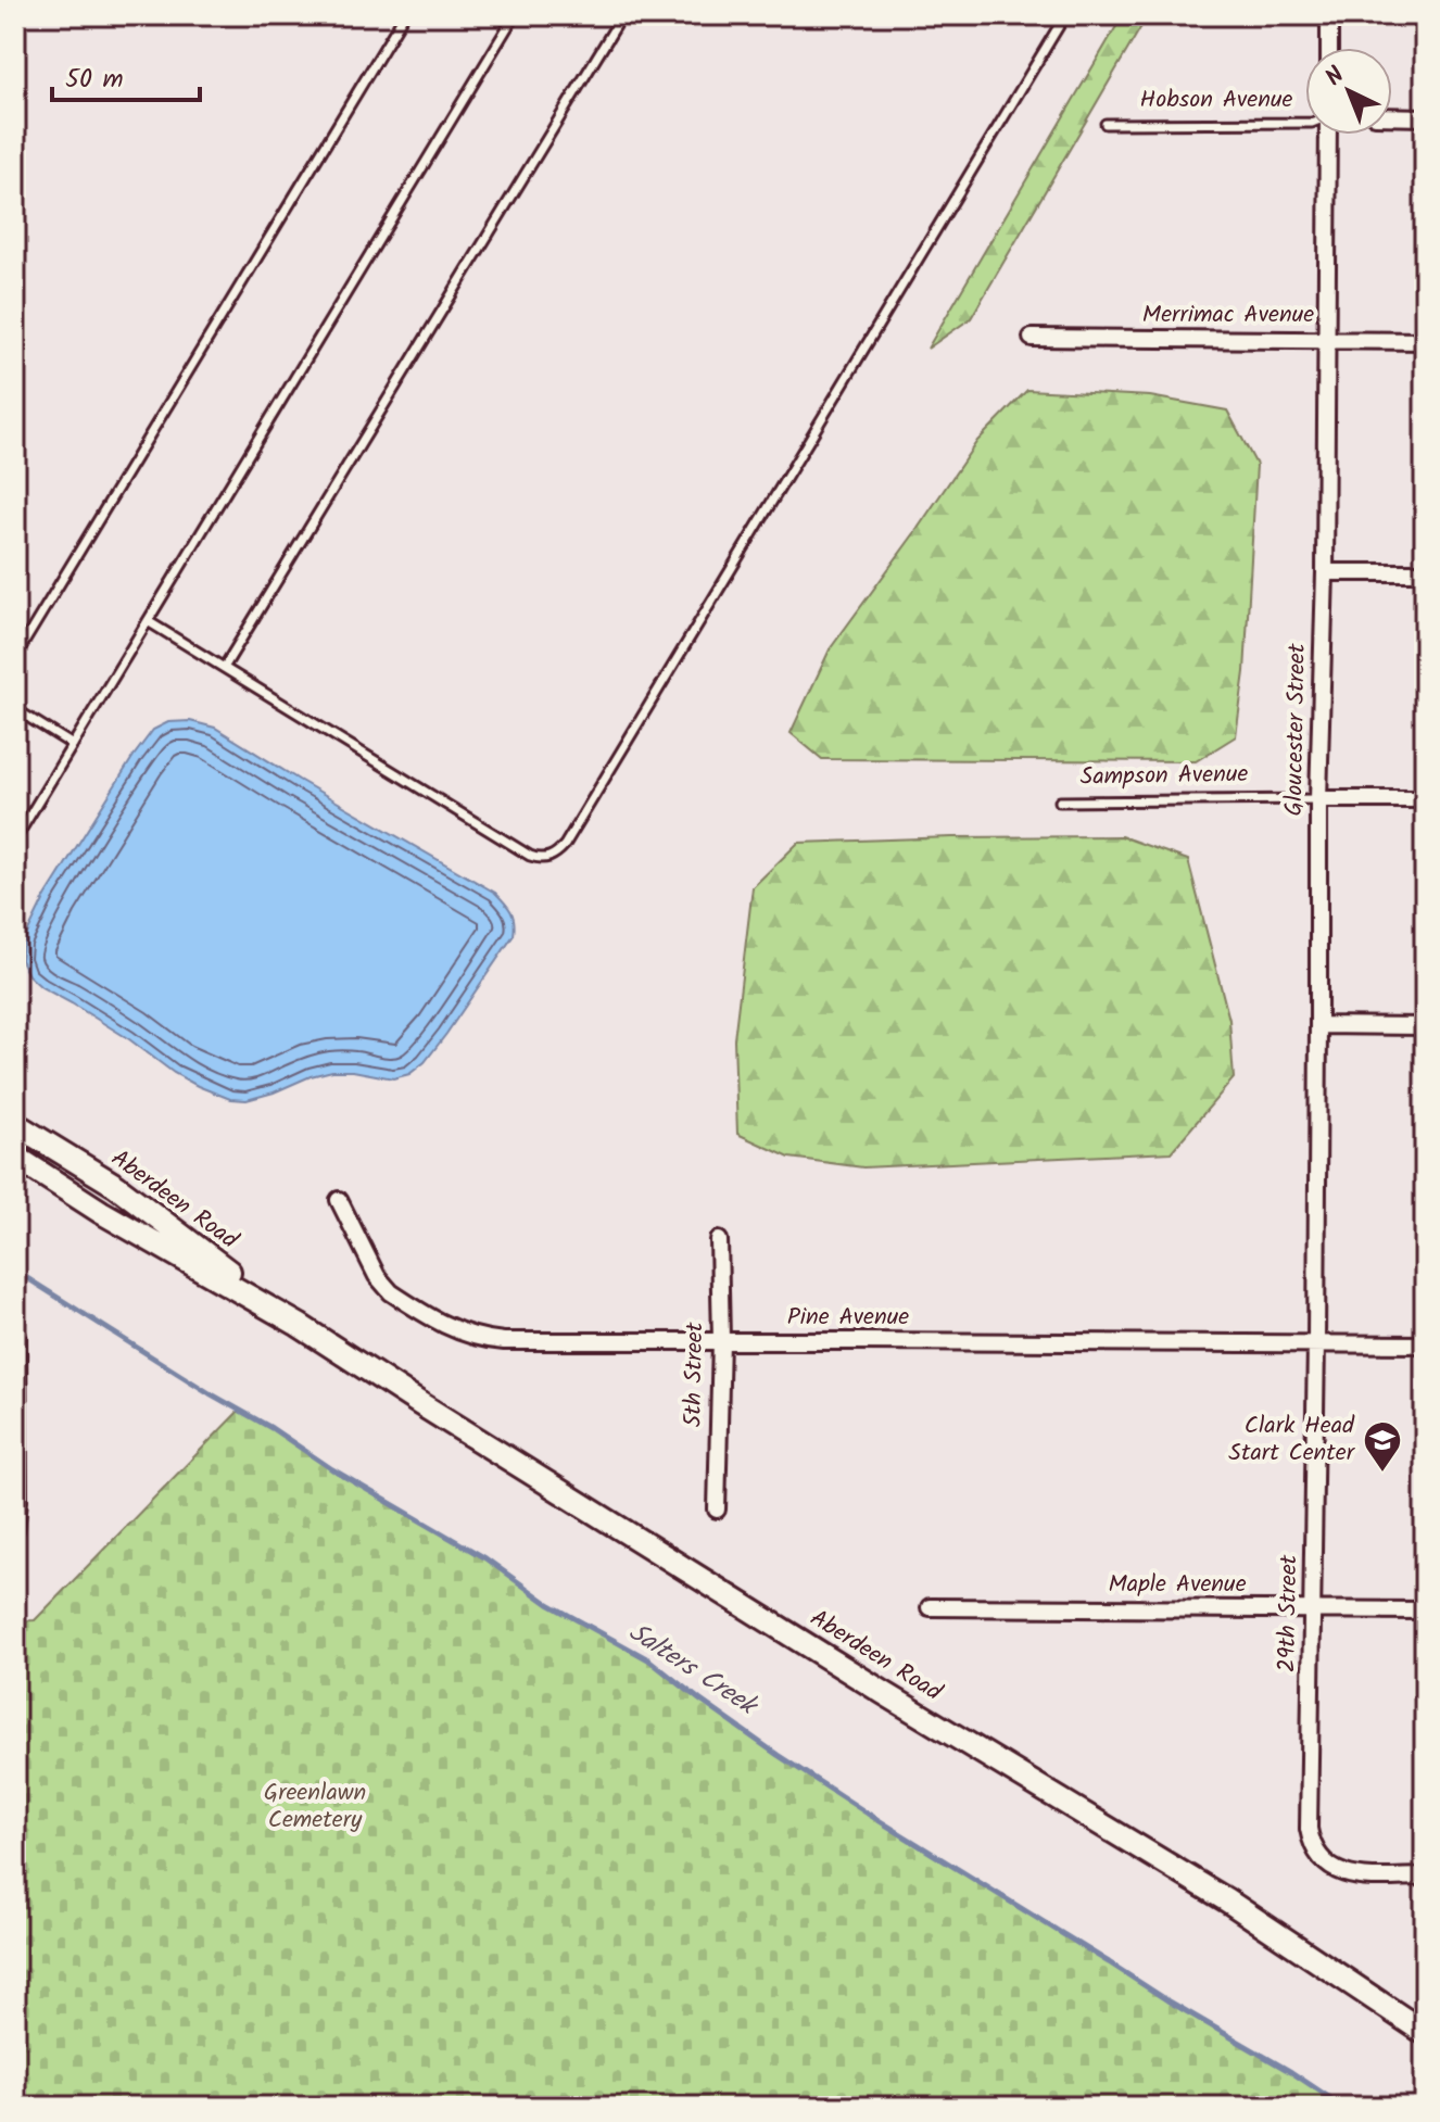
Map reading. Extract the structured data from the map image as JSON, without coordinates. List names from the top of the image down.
{
  "streets": {
    "main road": ["Aberdeen Road"],
    "street": [
      "Merrimac Avenue",
      "Gloucester Street",
      "Sampson Avenue",
      "Pine Avenue",
      "5th Street",
      "Maple Avenue",
      "29th Street"
    ],
    "lane": ["Hobson Avenue"]
  },
  "crossings": [
    ["Merrimac Avenue", "Gloucester Street"],
    ["Gloucester Street", "Sampson Avenue"],
    ["Gloucester Street", "Pine Avenue"],
    ["Gloucester Street", "29th Street"],
    ["Pine Avenue", "5th Street"],
    ["Pine Avenue", "29th Street"],
    ["Maple Avenue", "29th Street"]
  ],
  "water": ["Salters Creek"],
  "parks": ["Greenlawn Cemetery"],
  "places": {
    "school or university": ["Clark Head Start Center"]
  },
  "scale_bar": "50 m",
  "north": "top left"
}
